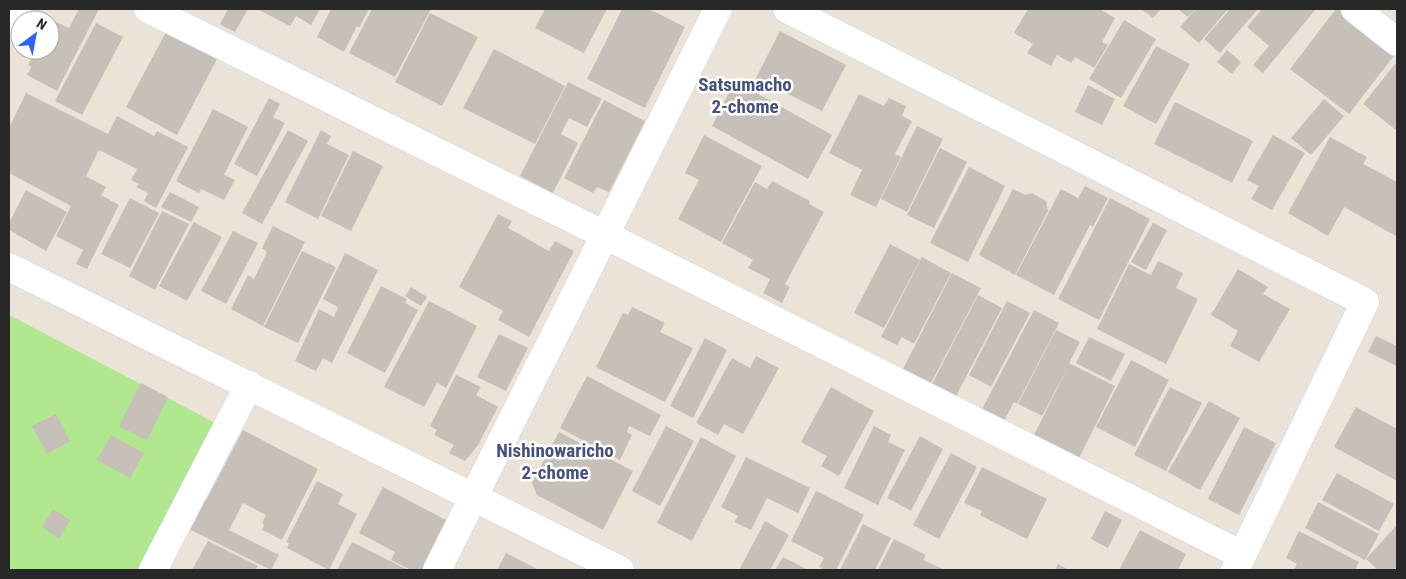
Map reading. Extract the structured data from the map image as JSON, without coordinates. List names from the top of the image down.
{
  "districts": ["Satsumacho 2-chome", "Nishinowaricho 2-chome"],
  "north": "top right"
}
